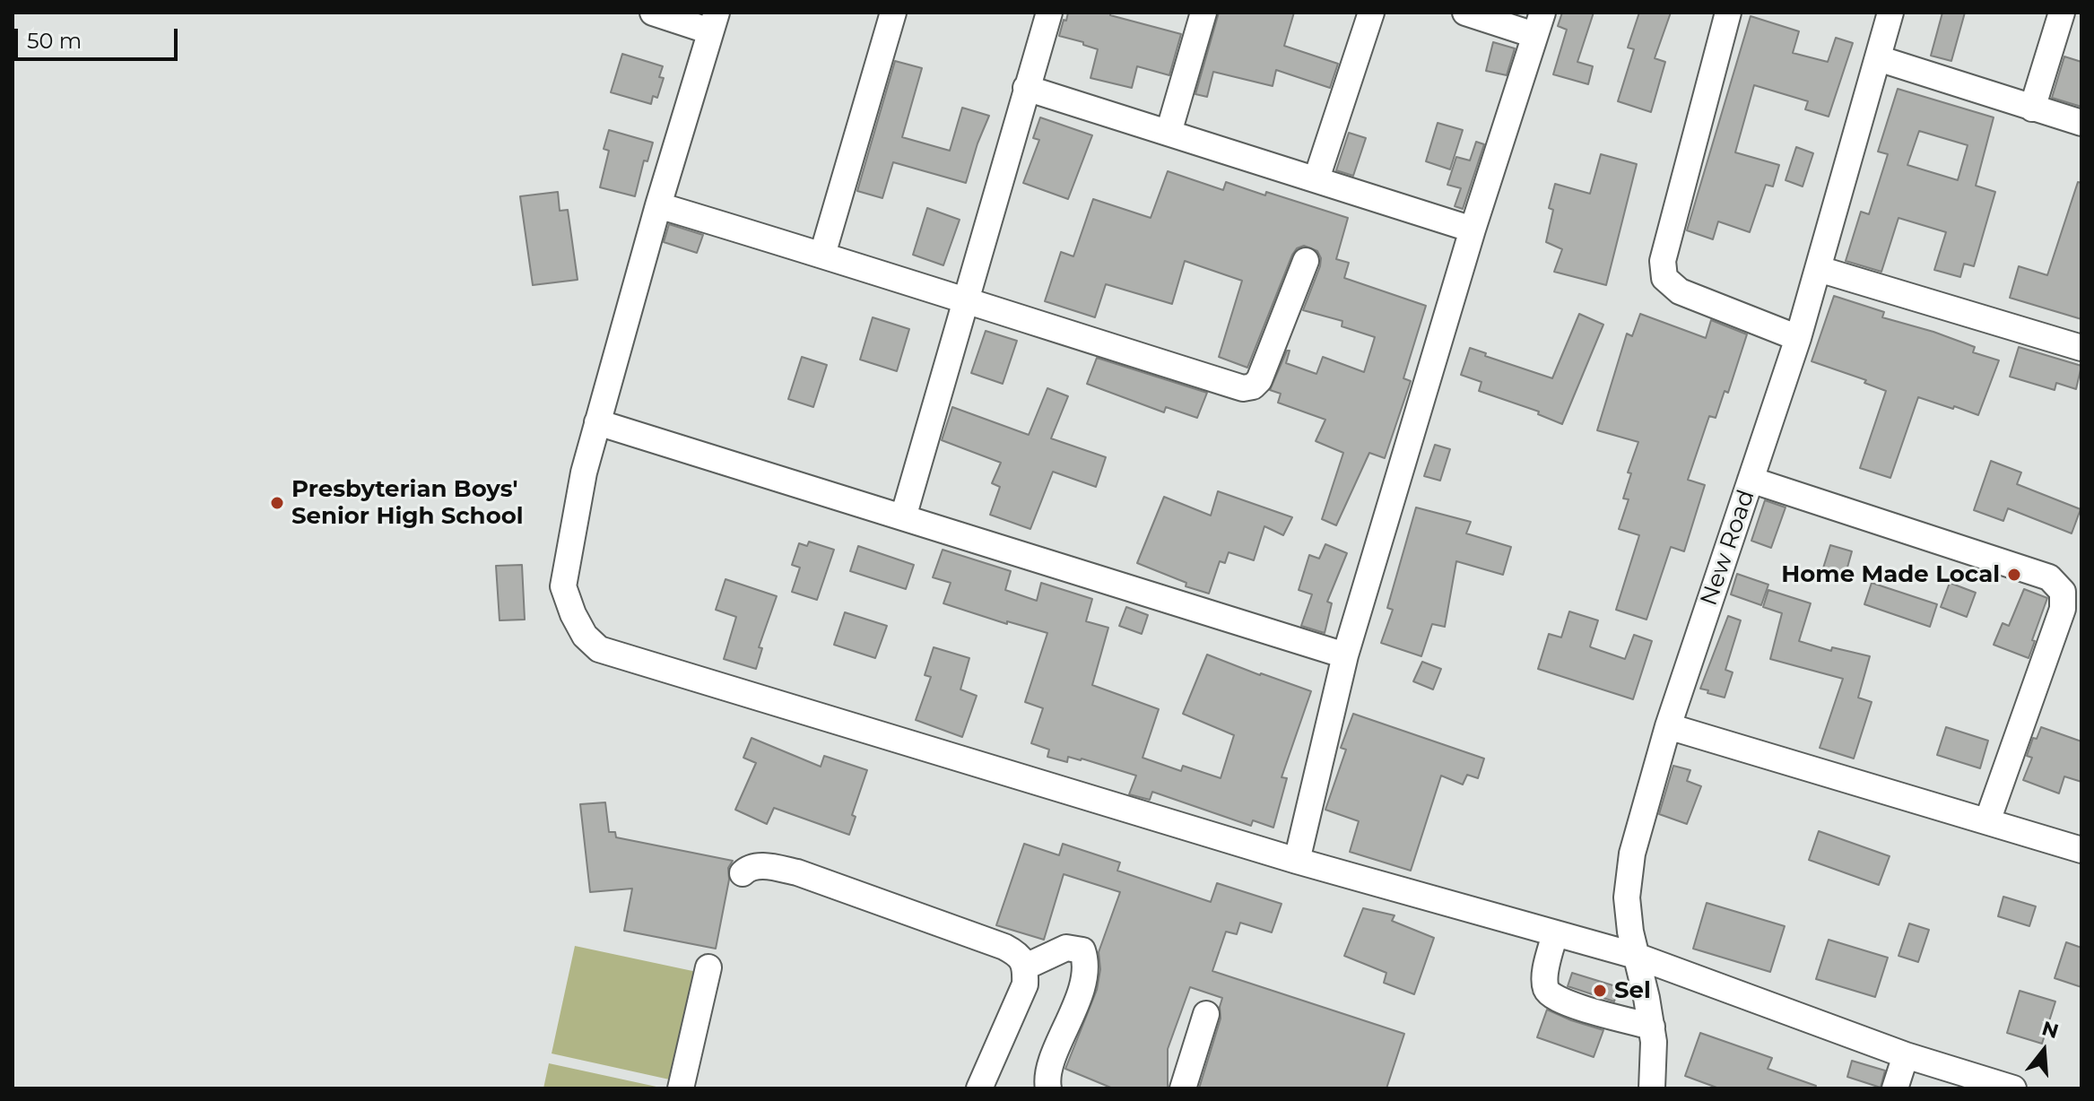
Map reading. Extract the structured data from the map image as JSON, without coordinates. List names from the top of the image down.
{
  "streets": {
    "street": ["New Road"]
  },
  "places": ["Presbyterian Boys' Senior High School", "Home Made Local", "Sel"],
  "scale_bar": "50 m",
  "north": "top"
}
